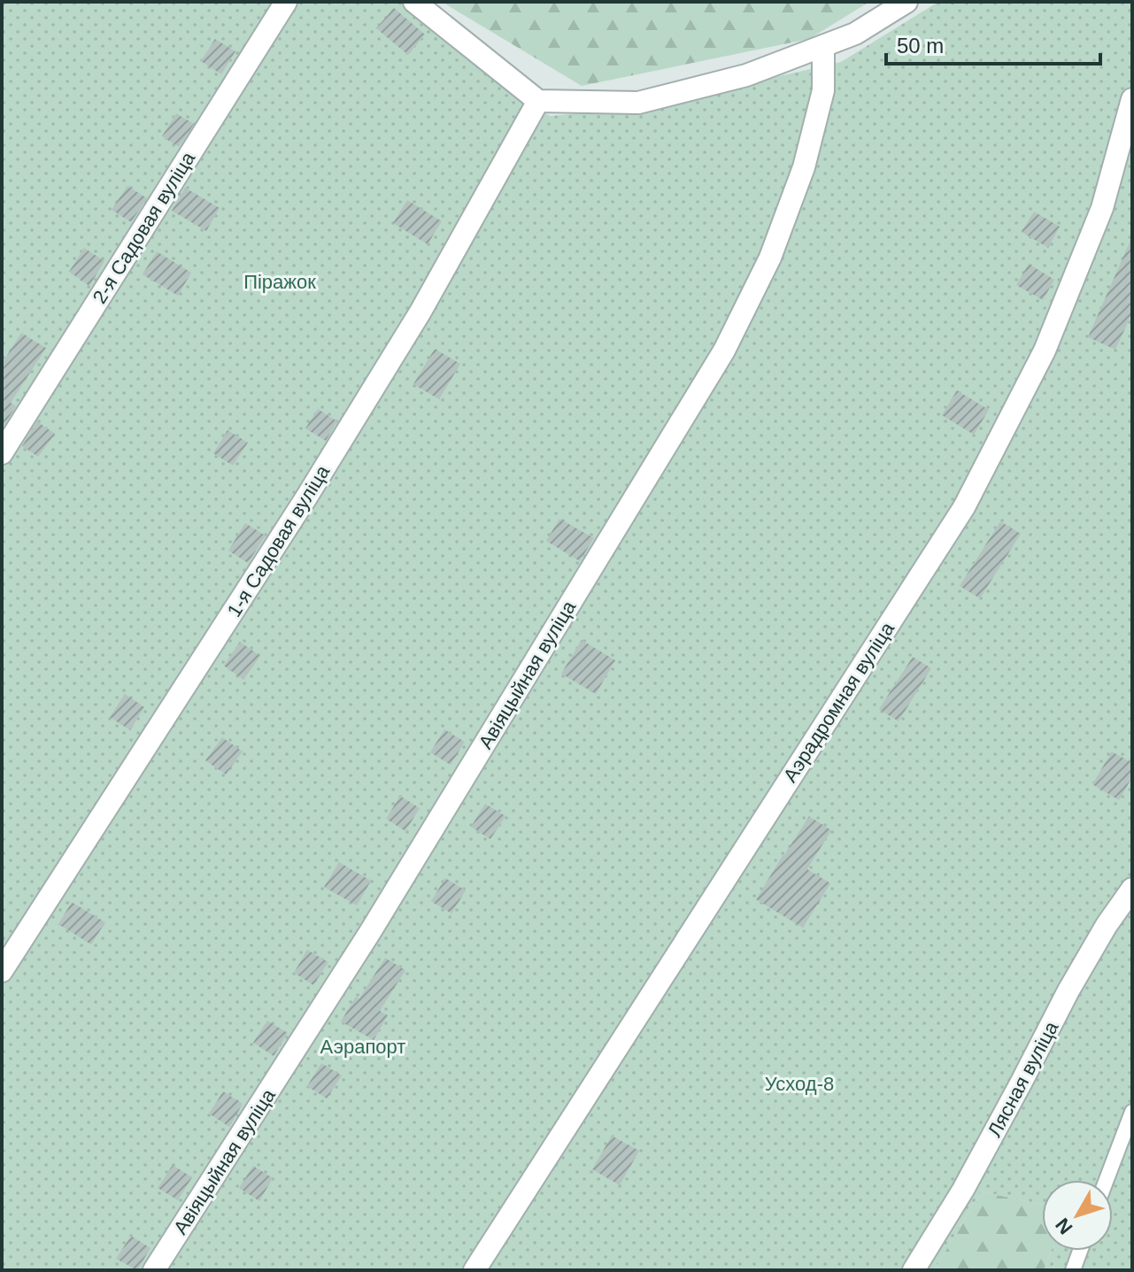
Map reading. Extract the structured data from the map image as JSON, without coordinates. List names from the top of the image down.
{
  "streets": {
    "street": [
      "2-я Садовая вуліца",
      "1-я Садовая вуліца",
      "Авіяцыйная вуліца",
      "Аэрадромная вуліца",
      "Лясная вуліца"
    ]
  },
  "parks": ["Піражок", "Аэрапорт", "Усход-8"],
  "scale_bar": "50 m",
  "north": "bottom left"
}
